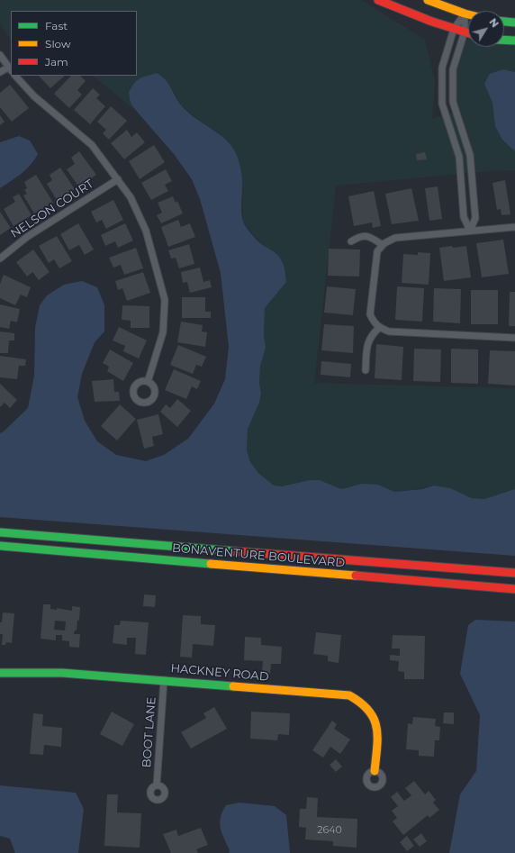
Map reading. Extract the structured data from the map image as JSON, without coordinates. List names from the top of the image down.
{
  "streets": {
    "main road": ["BONAVENTURE BOULEVARD", "HACKNEY ROAD"],
    "street": ["NELSON COURT", "BOOT LANE"]
  },
  "crossings": [
    ["HACKNEY ROAD", "BOOT LANE"]
  ],
  "house_numbers": ["2640"],
  "legend": ["Fast", "Slow", "Jam"],
  "north": "top right"
}
